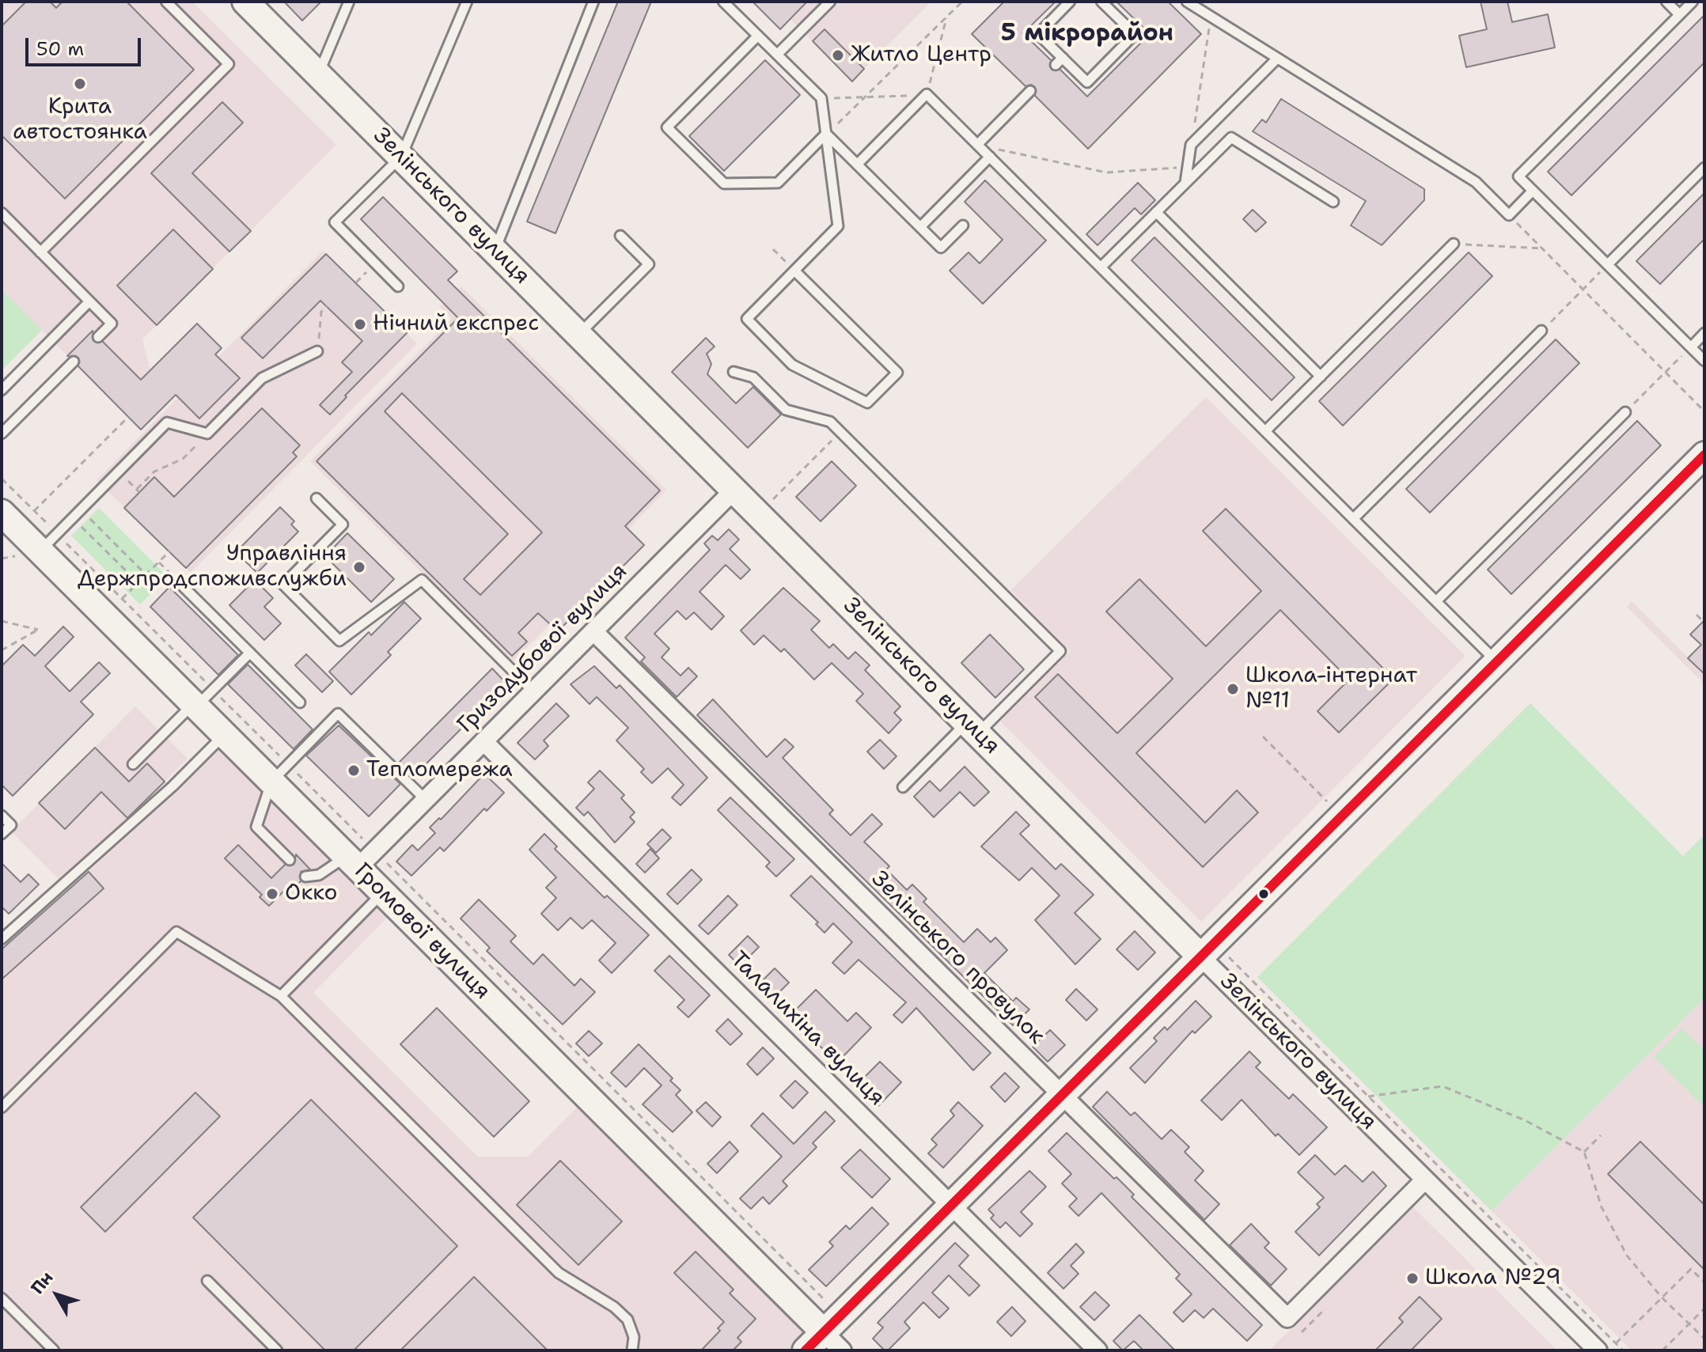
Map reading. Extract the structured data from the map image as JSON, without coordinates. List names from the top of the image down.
{
  "streets": {
    "street": [
      "Зелінського вулиця",
      "Гризодубової вулиця",
      "Громової вулиця",
      "Зелінського провулок",
      "Талалихіна вулиця"
    ]
  },
  "crossings": [
    ["Зелінського вулиця", "Гризодубової вулиця"],
    ["Зелінського вулиця", "Зелінського провулок"],
    ["Гризодубової вулиця", "Громової вулиця"],
    ["Гризодубової вулиця", "Зелінського провулок"],
    ["Гризодубової вулиця", "Талалихіна вулиця"]
  ],
  "districts": ["5 мікрорайон"],
  "places": [
    "Житло Центр",
    "Крита автостоянка",
    "Нічний експрес",
    "Управління Держпродспоживслужби",
    "Школа-інтернат №11",
    "Тепломережа",
    "Окко",
    "Школа №29"
  ],
  "scale_bar": "50 m",
  "north": "top left"
}
